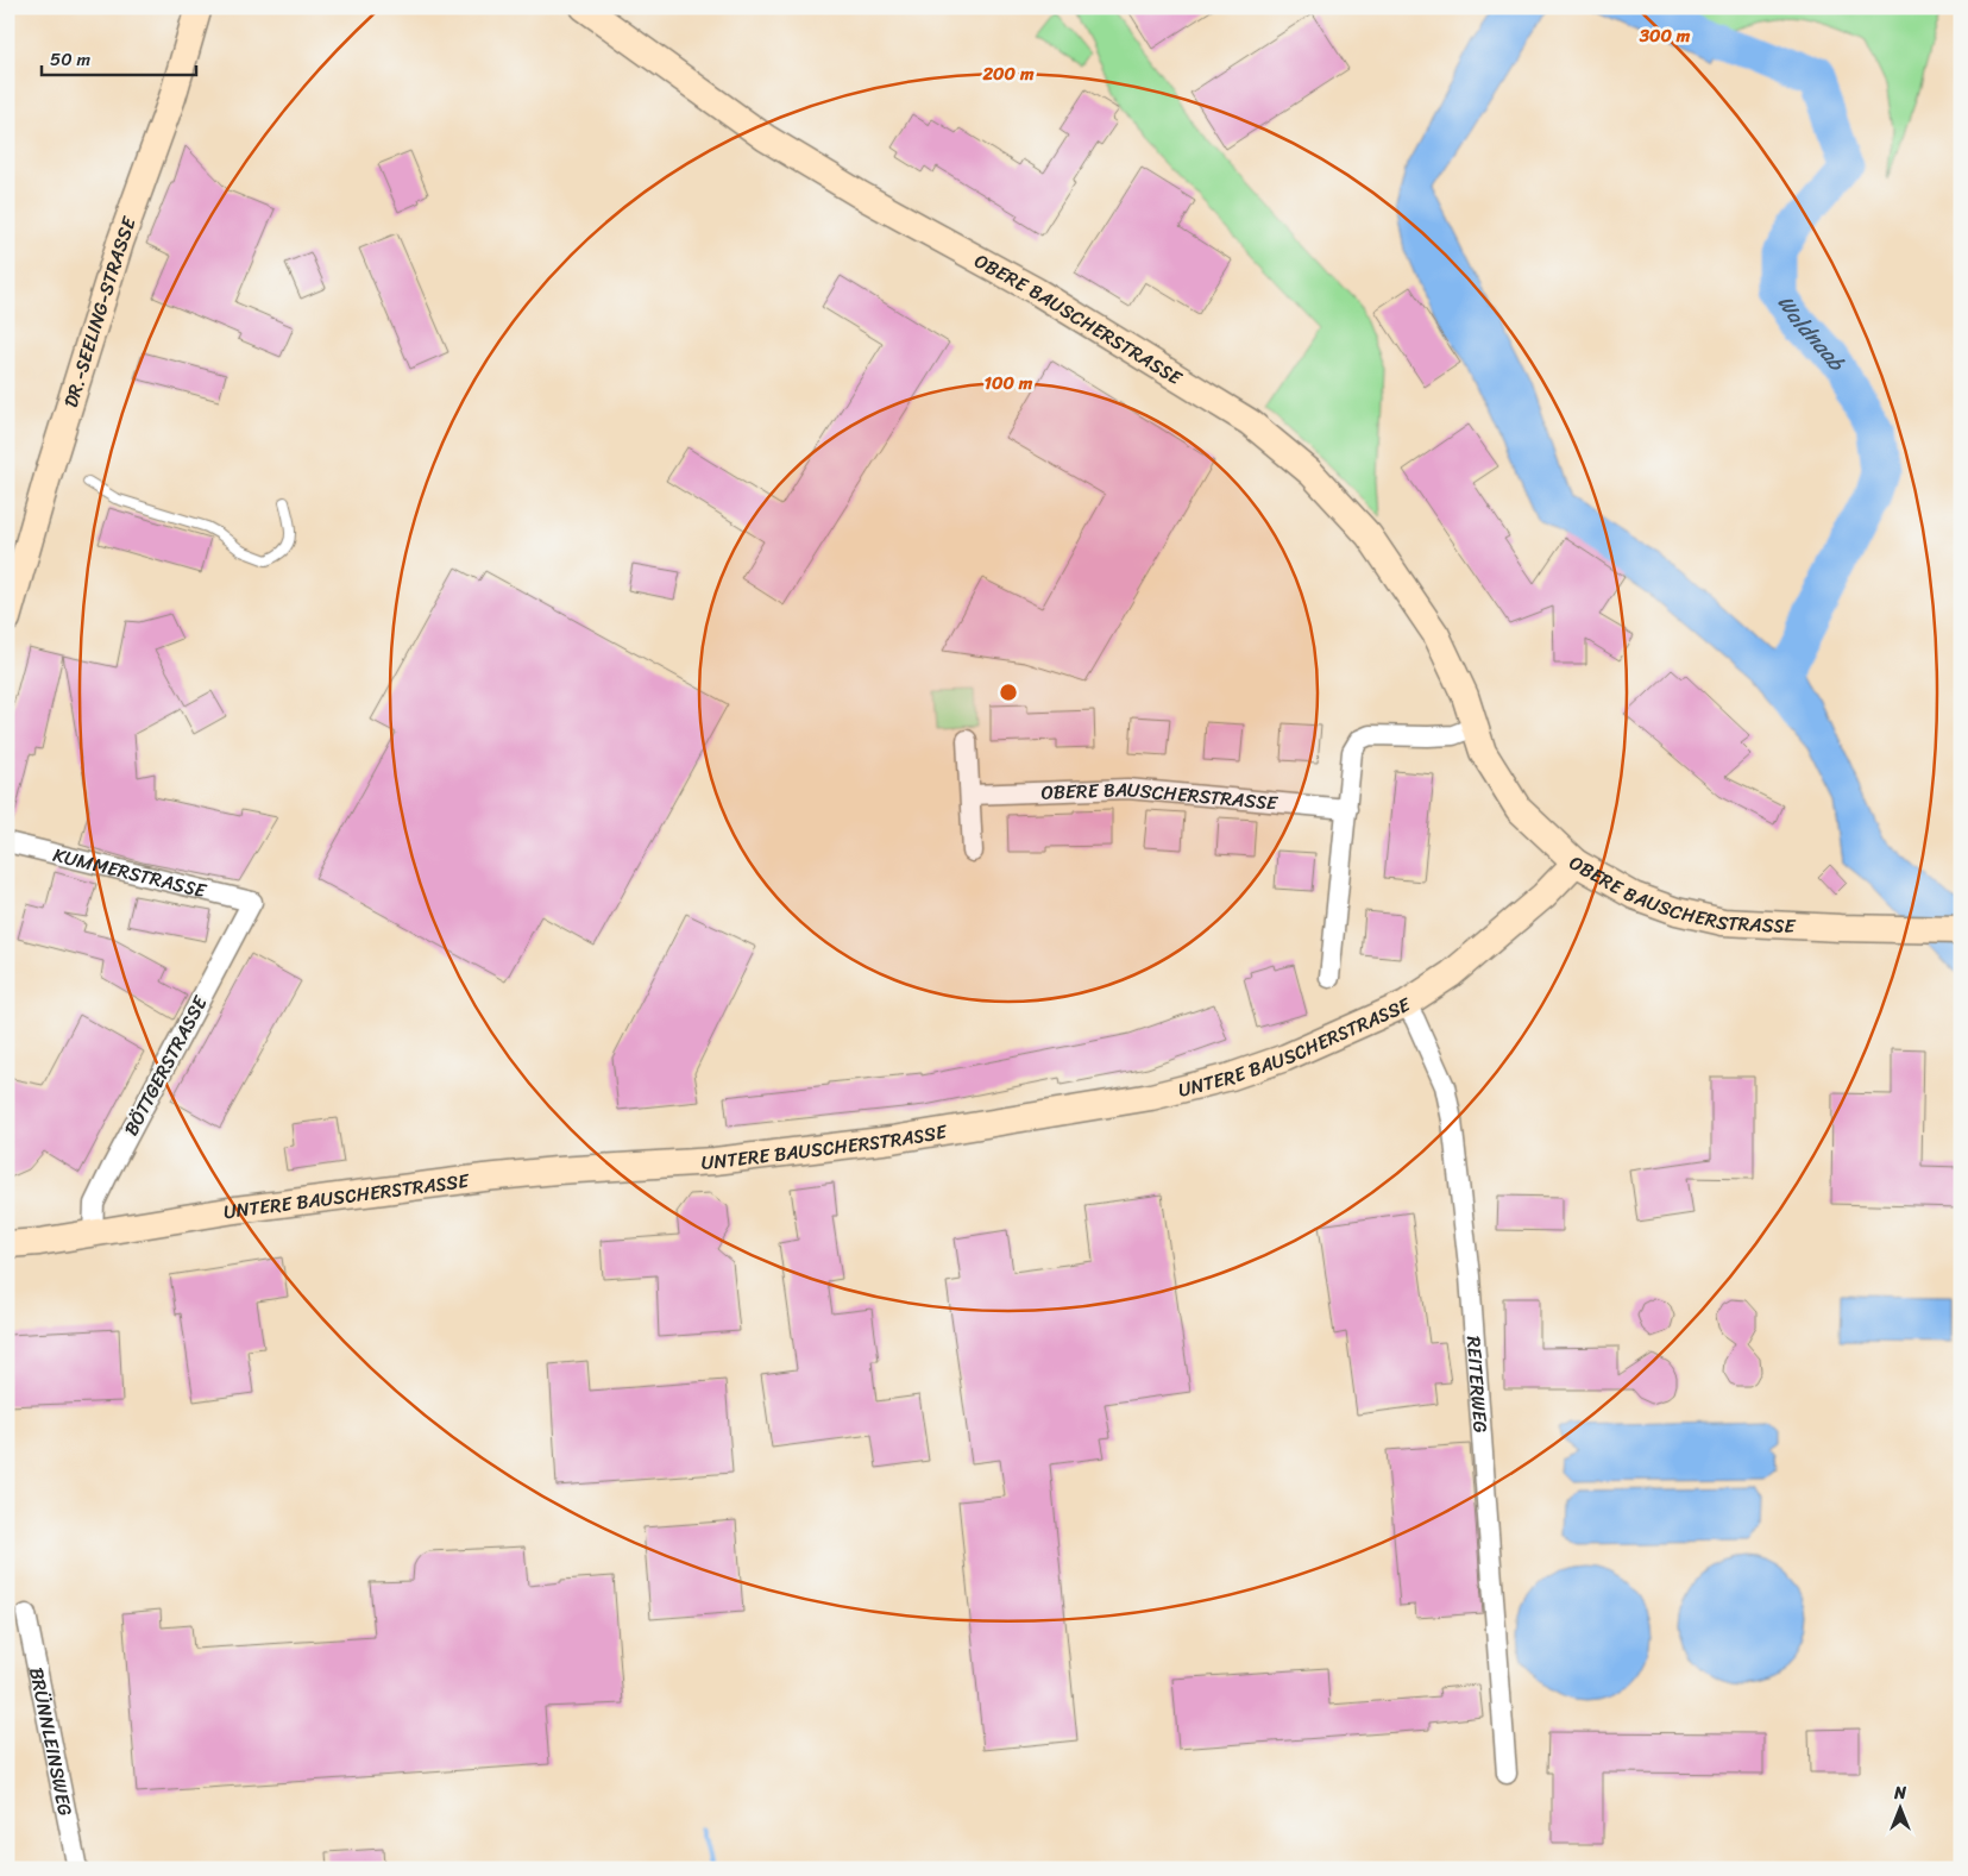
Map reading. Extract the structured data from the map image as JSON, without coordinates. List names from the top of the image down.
{
  "streets": {
    "street": [
      "DR.-SEELING-STRASSE",
      "OBERE BAUSCHERSTRASSE",
      "KUMMERSTRASSE",
      "UNTERE BAUSCHERSTRASSE",
      "BÖTTGERSTRASSE",
      "REITERWEG",
      "BRÜNNLEINSWEG"
    ]
  },
  "crossings": [
    ["OBERE BAUSCHERSTRASSE", "UNTERE BAUSCHERSTRASSE"],
    ["KUMMERSTRASSE", "BÖTTGERSTRASSE"],
    ["UNTERE BAUSCHERSTRASSE", "BÖTTGERSTRASSE"],
    ["UNTERE BAUSCHERSTRASSE", "REITERWEG"]
  ],
  "water": ["Waldnaab"],
  "scale_bar": "50 m",
  "north": "top",
  "rings": ["300 m", "200 m", "100 m"]
}
